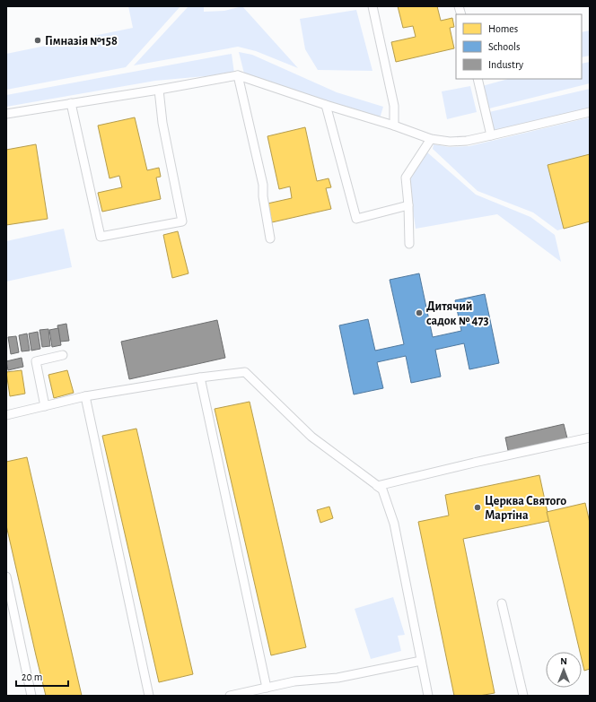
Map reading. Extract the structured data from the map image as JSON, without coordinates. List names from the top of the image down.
{
  "places": ["Гімназія №158", "Дитячий садок № 473", "Церква Святого Мартіна"],
  "legend": ["Homes", "Schools", "Industry"],
  "scale_bar": "20 m",
  "north": "top"
}
